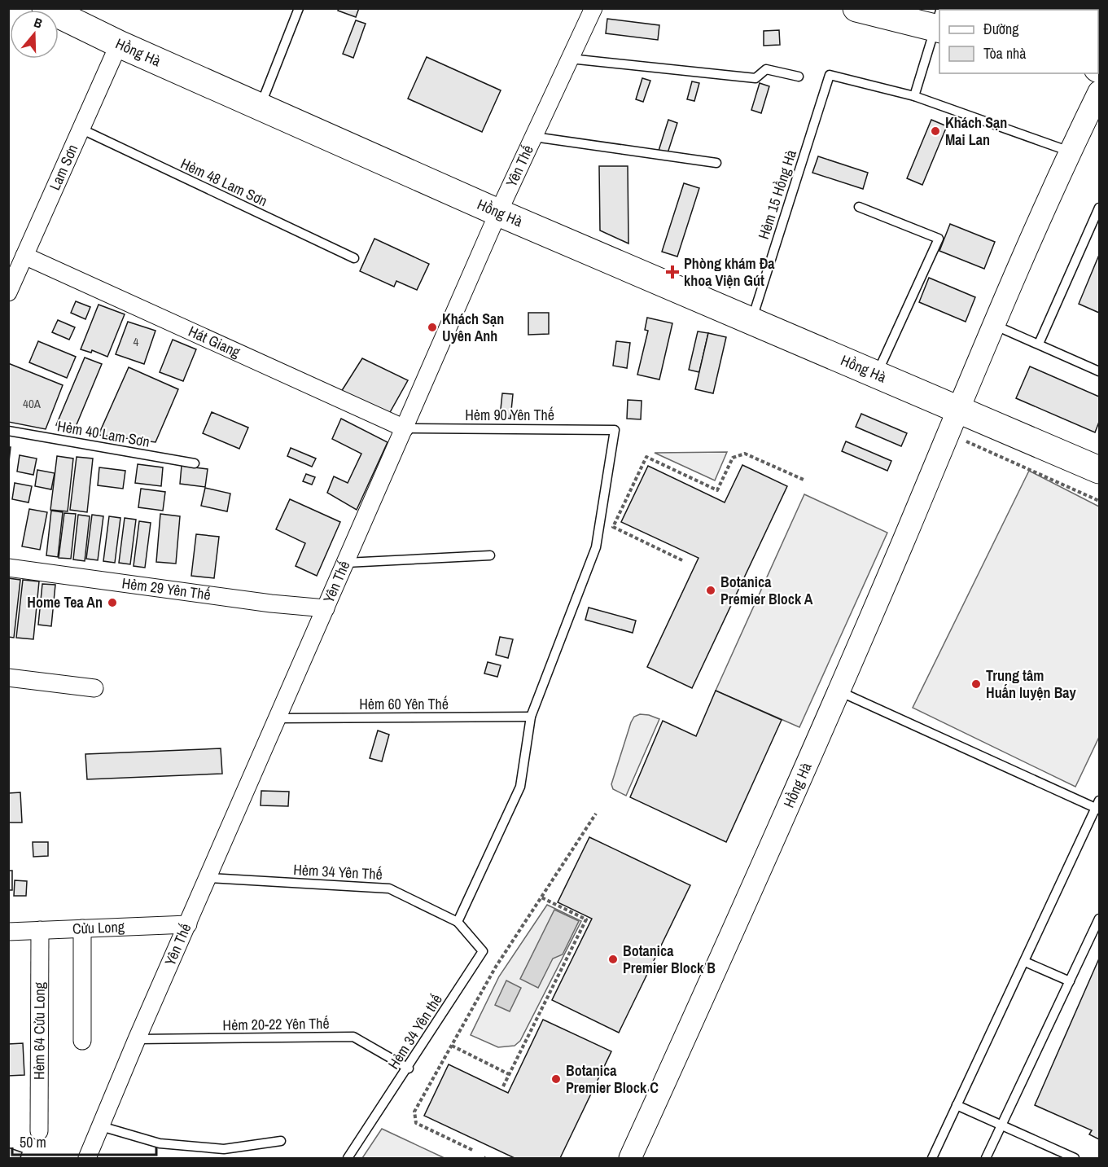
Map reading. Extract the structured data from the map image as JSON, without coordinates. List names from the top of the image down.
{
  "streets": {
    "main road": ["Hồng Hà"],
    "street": [
      "Yên Thế",
      "Lam Sơn",
      "Hát Giang",
      "Hẻm 29 Yên Thế",
      "Cửu Long",
      "Hẻm 64 Cửu Long"
    ],
    "lane": [
      "Hẻm 48 Lam Sơn",
      "Hẻm 15 Hồng Hà",
      "Hẻm 90 Yên Thế",
      "Hẻm 40 Lam Sơn",
      "Hẻm 60 Yên Thế",
      "Hẻm 34 Yên Thế",
      "Hẻm 20-22 Yên Thế",
      "Hẻm 34 Yên thế"
    ]
  },
  "crossings": [
    ["Hồng Hà", "Yên Thế"],
    ["Hồng Hà", "Lam Sơn"],
    ["Hồng Hà", "Hẻm 15 Hồng Hà"],
    ["Yên Thế", "Hát Giang"],
    ["Yên Thế", "Hẻm 90 Yên Thế"],
    ["Yên Thế", "Hẻm 29 Yên Thế"],
    ["Yên Thế", "Hẻm 60 Yên Thế"],
    ["Yên Thế", "Hẻm 34 Yên Thế"],
    ["Yên Thế", "Cửu Long"],
    ["Yên Thế", "Hẻm 20-22 Yên Thế"],
    ["Lam Sơn", "Hẻm 48 Lam Sơn"],
    ["Lam Sơn", "Hát Giang"],
    ["Hát Giang", "Hẻm 90 Yên Thế"],
    ["Hẻm 90 Yên Thế", "Hẻm 60 Yên Thế"],
    ["Hẻm 34 Yên Thế", "Hẻm 34 Yên thế"],
    ["Cửu Long", "Hẻm 64 Cửu Long"],
    ["Hẻm 20-22 Yên Thế", "Hẻm 34 Yên thế"]
  ],
  "places": {
    "other": [
      "Khách Sạn Mai Lan",
      "Khách Sạn Uyên Anh",
      "Botanica Premier Block A",
      "Home Tea An",
      "Trung tâm Huấn luyện Bay",
      "Botanica Premier Block B",
      "Botanica Premier Block C"
    ],
    "health": ["Phòng khám Đa khoa Viện Gút"]
  },
  "house_numbers": ["4", "40A"],
  "legend": ["Đường", "Tòa nhà"],
  "scale_bar": "50 m",
  "north": "top"
}
